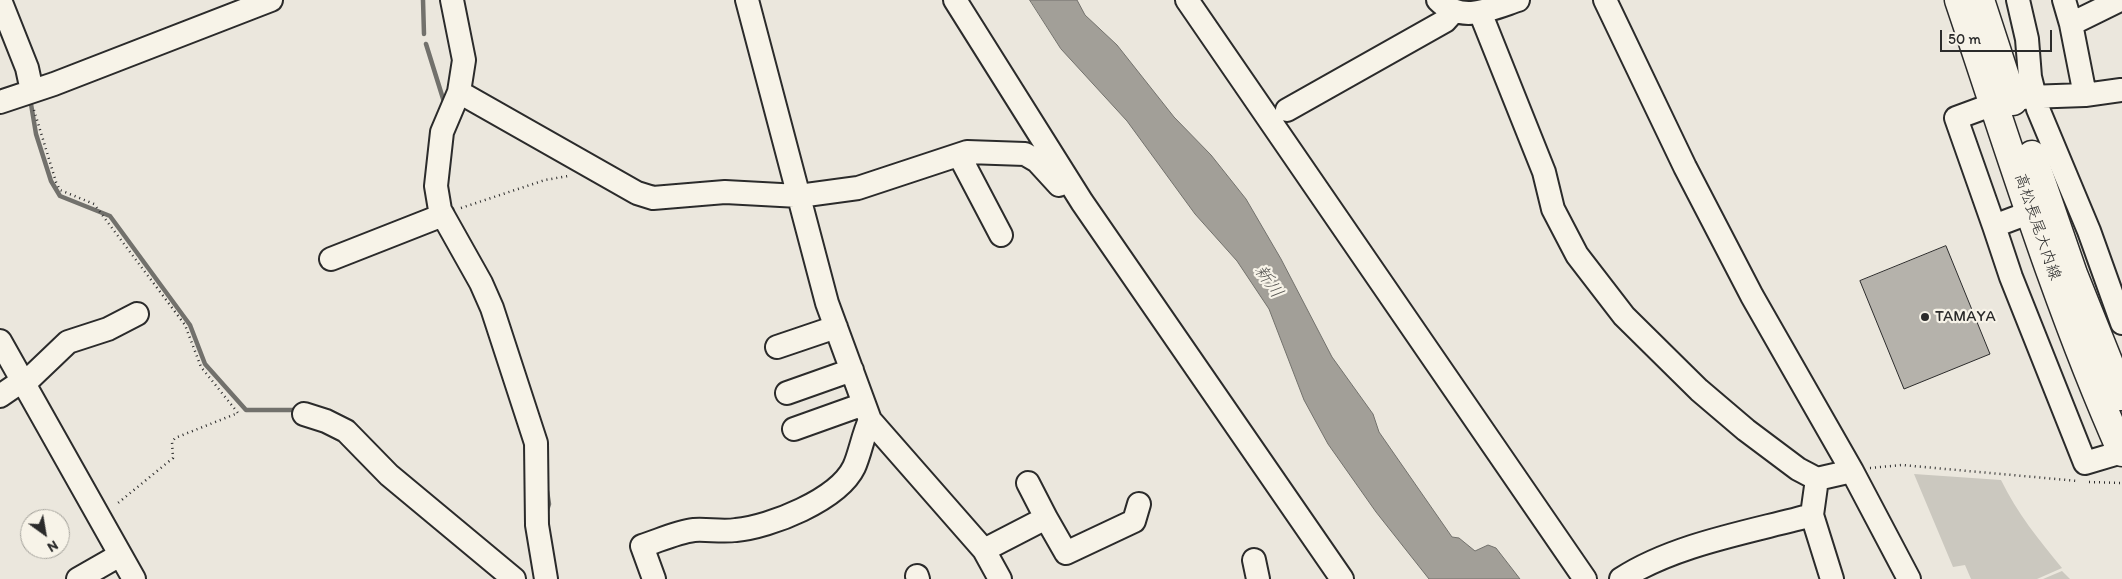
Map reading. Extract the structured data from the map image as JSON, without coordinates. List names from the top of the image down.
{
  "streets": {
    "main road": ["高松長尾大内線"]
  },
  "water": ["新川"],
  "places": ["TAMAYA"],
  "scale_bar": "50 m",
  "north": "bottom right"
}
